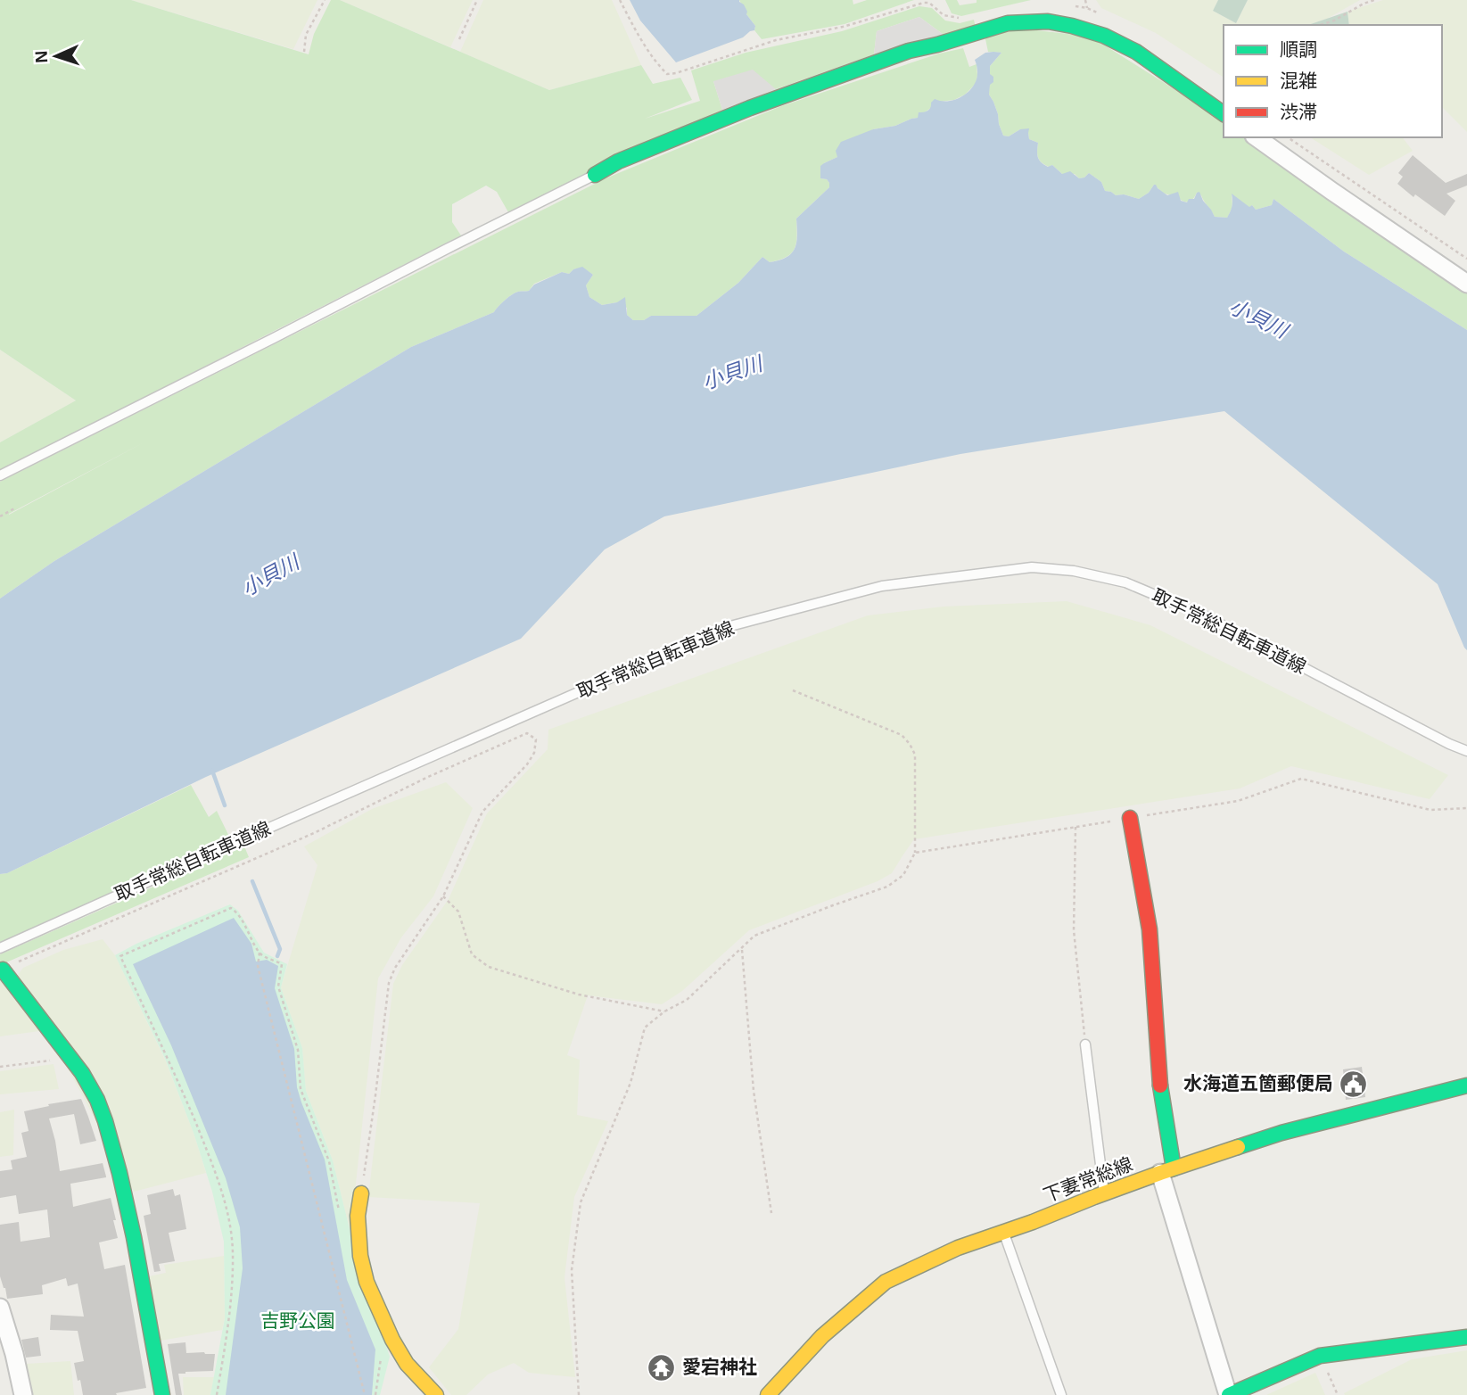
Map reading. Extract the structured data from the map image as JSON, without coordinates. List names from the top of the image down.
{
  "streets": {
    "street": ["下妻常総線"],
    "lane": ["取手常総自転車道線"]
  },
  "water": ["小貝川"],
  "parks": ["吉野公園"],
  "places": {
    "public building": ["水海道五箇郵便局"],
    "temple": ["愛宕神社"]
  },
  "legend": ["順調", "混雑", "渋滞"],
  "north": "left"
}
